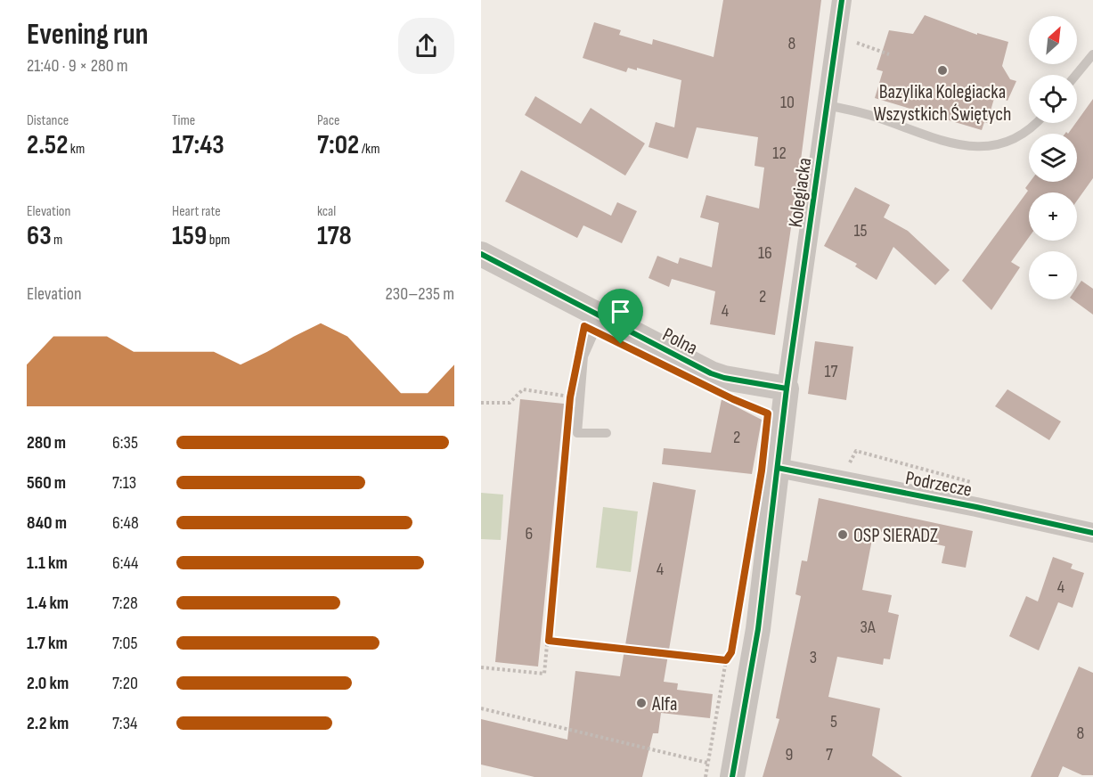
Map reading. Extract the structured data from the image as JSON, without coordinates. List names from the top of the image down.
{
  "streets": {
    "street": ["Kolegiacka", "Polna", "Podrzecze"]
  },
  "crossings": [
    ["Kolegiacka", "Polna"]
  ],
  "places": ["Bazylika Kolegiacka Wszystkich Świętych", "OSP SIERADZ", "Alfa"],
  "house_numbers": [
    "8",
    "10",
    "12",
    "15",
    "16",
    "2",
    "4",
    "17",
    "2",
    "6",
    "4",
    "4",
    "3A",
    "3",
    "5",
    "8",
    "9",
    "7"
  ],
  "north": "top right",
  "page": {
    "heading": ["Evening run", "21:40 · 9 × 280 m"],
    "map_buttons": ["+", "−"],
    "stats": [
      ["Distance", "2.52 km"],
      ["Time", "17:43"],
      ["Pace", "7:02 /km"],
      ["Elevation", "63 m"],
      ["Heart rate", "159 bpm"],
      ["kcal", "178"]
    ],
    "chart": ["Elevation", "230–235 m"],
    "list": [
      {
        "name": "280 m",
        "note": "6:35"
      },
      {
        "name": "560 m",
        "note": "7:13"
      },
      {
        "name": "840 m",
        "note": "6:48"
      },
      {
        "name": "1.1 km",
        "note": "6:44"
      },
      {
        "name": "1.4 km",
        "note": "7:28"
      },
      {
        "name": "1.7 km",
        "note": "7:05"
      },
      {
        "name": "2.0 km",
        "note": "7:20"
      },
      {
        "name": "2.2 km",
        "note": "7:34"
      }
    ]
  }
}
